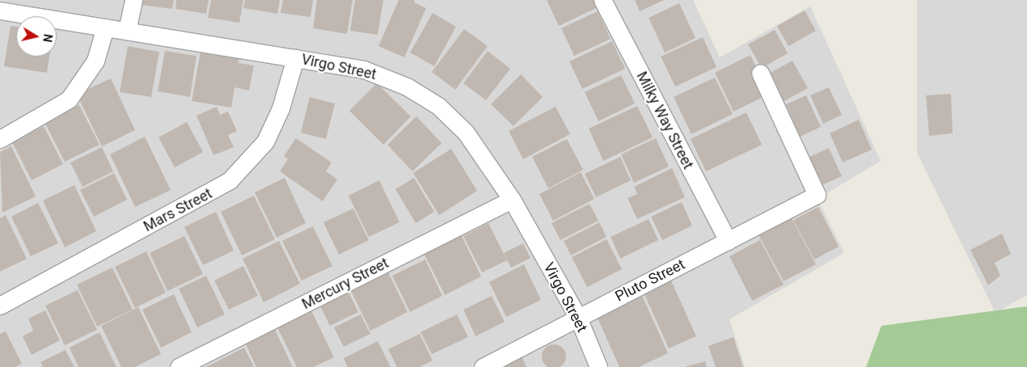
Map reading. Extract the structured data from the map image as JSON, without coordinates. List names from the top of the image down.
{
  "streets": {
    "street": [
      "Virgo Street",
      "Milky Way Street",
      "Mars Street",
      "Pluto Street",
      "Mercury Street"
    ]
  },
  "crossings": [
    ["Virgo Street", "Mars Street"],
    ["Virgo Street", "Pluto Street"],
    ["Virgo Street", "Mercury Street"],
    ["Milky Way Street", "Pluto Street"]
  ],
  "north": "right"
}
